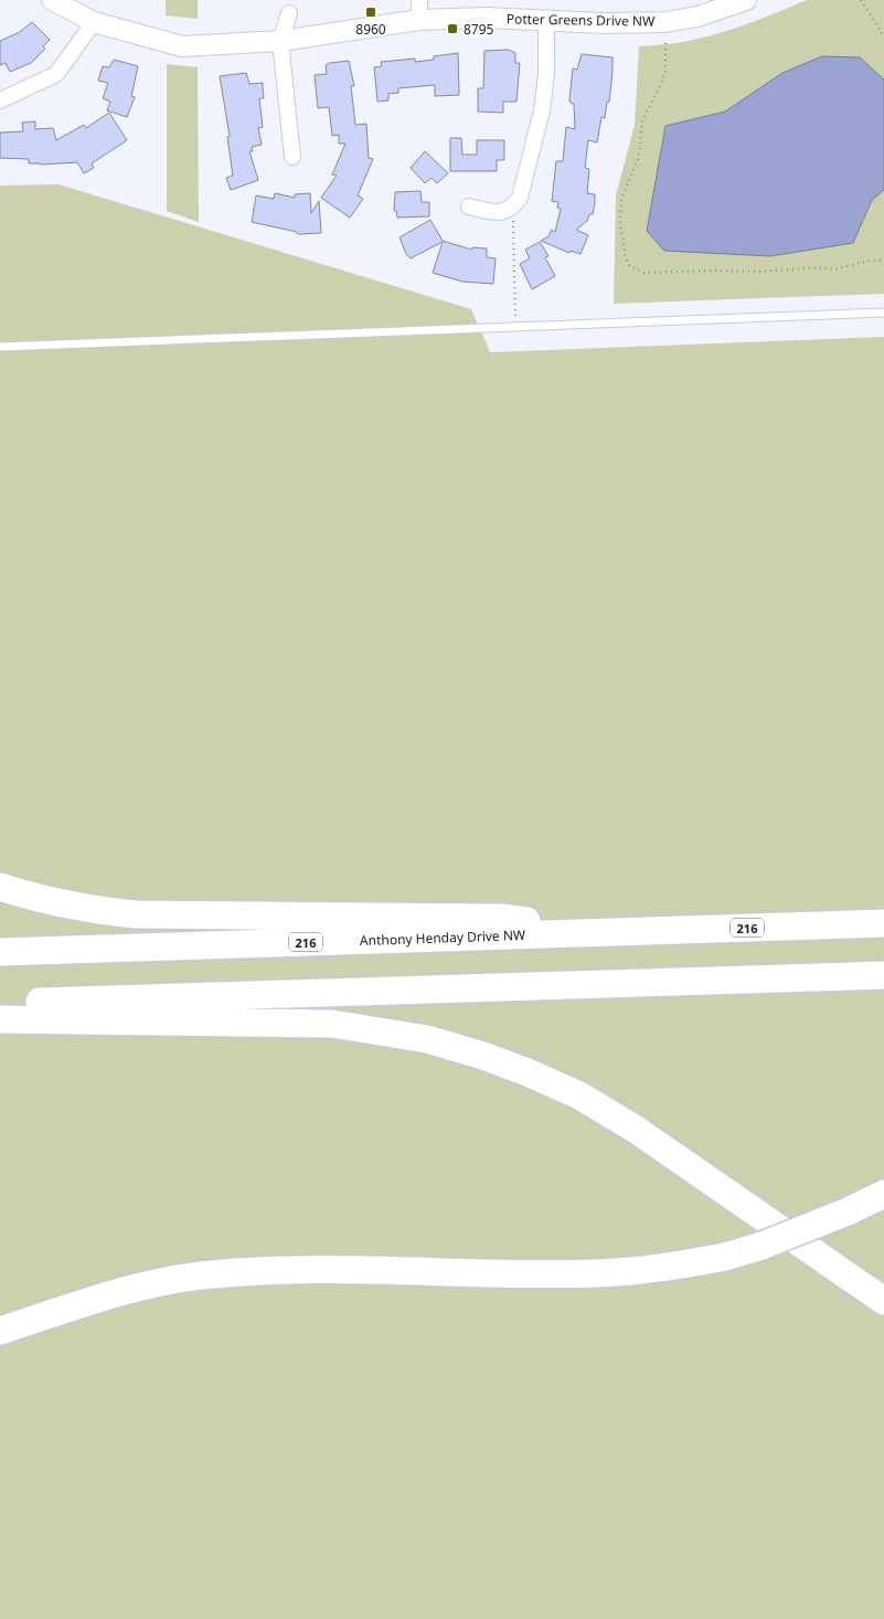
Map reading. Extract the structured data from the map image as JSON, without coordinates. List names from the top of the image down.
{
  "streets": {
    "highway": ["216", "Anthony Henday Drive NW"],
    "street": ["Potter Greens Drive NW"]
  },
  "places": {
    "transit": ["8960", "8795"]
  }
}
